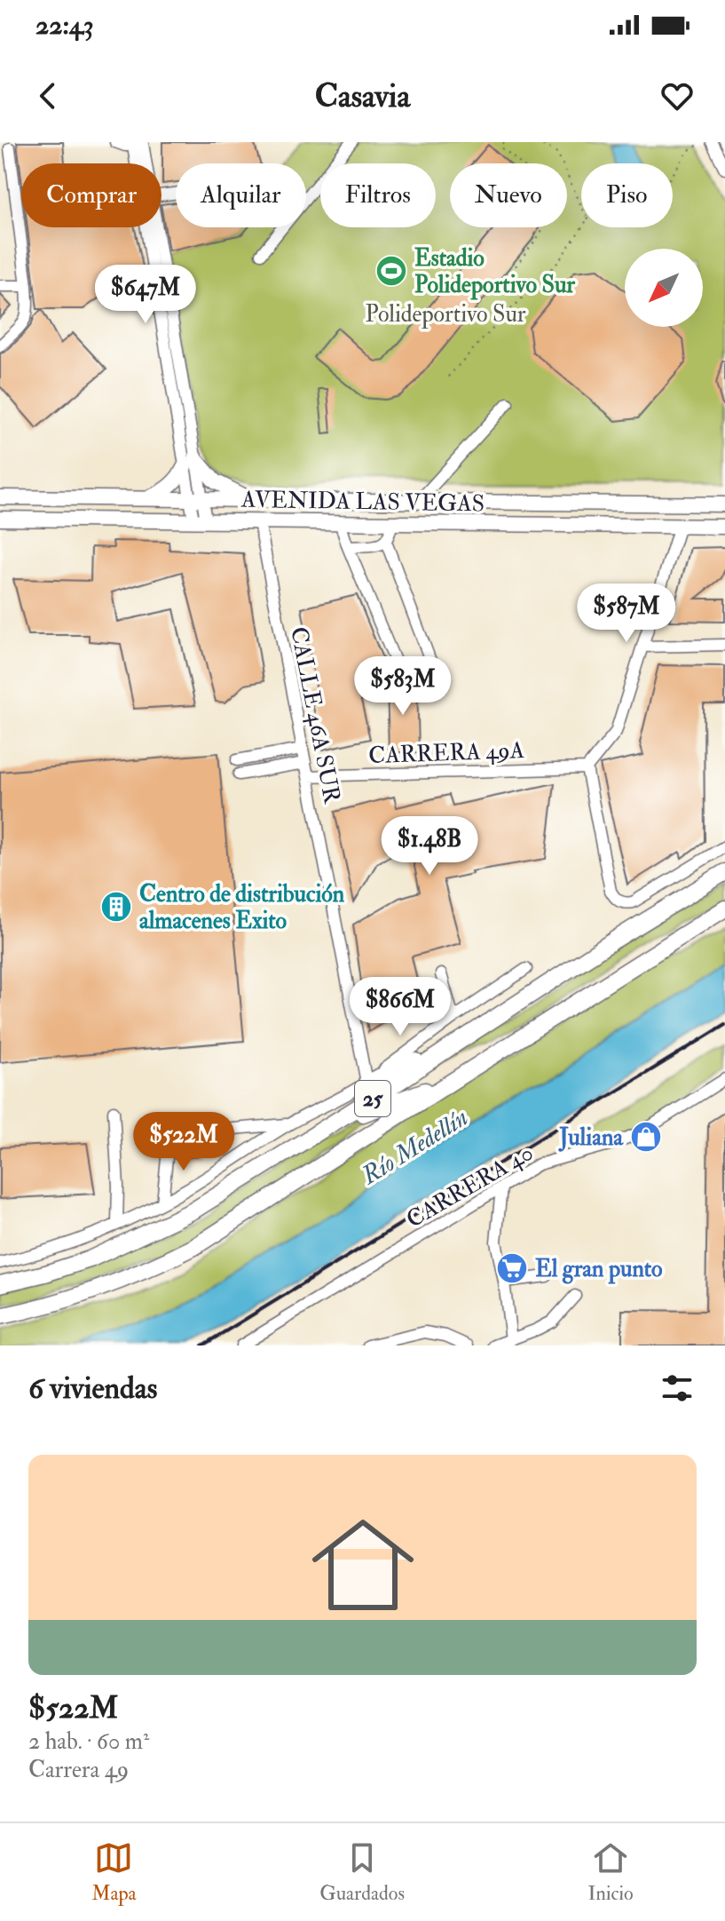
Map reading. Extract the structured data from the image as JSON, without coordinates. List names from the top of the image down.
{
  "streets": {
    "highway": ["25"],
    "main road": ["AVENIDA LAS VEGAS"],
    "street": ["CALLE 46A SUR", "CARRERA 49A", "CARRERA 40"]
  },
  "crossings": [
    ["AVENIDA LAS VEGAS", "CALLE 46A SUR"],
    ["CALLE 46A SUR", "CARRERA 49A"]
  ],
  "water": ["Río Medellín"],
  "parks": ["Polideportivo Sur"],
  "places": {
    "sports": ["Estadio Polideportivo Sur"],
    "building": ["Centro de distribución almacenes Exito"],
    "shop": ["Juliana"],
    "supermarket": ["El gran punto"]
  },
  "north": "bottom left",
  "page": {
    "status": "22:43",
    "header": "Casavia",
    "chip": [
      "Comprar",
      "Alquilar",
      "Filtros",
      "Nuevo",
      "Piso"
    ],
    "price": [
      "$647M",
      "$587M",
      "$583M",
      "$1.48B",
      "$866M",
      "$522M"
    ],
    "heading": "6 viviendas",
    "list": [
      {
        "name": "$522M",
        "note": "2 hab. · 60 m² · Carrera 49"
      }
    ],
    "tabs": ["Mapa", "Guardados", "Inicio"]
  }
}
